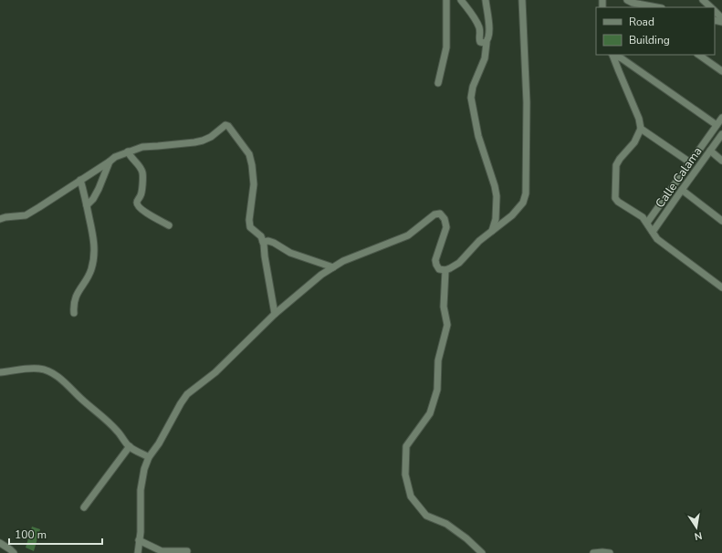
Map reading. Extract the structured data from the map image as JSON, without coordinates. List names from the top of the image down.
{
  "streets": {
    "street": ["Calle Calama"]
  },
  "legend": ["Road", "Building"],
  "scale_bar": "100 m",
  "north": "bottom"
}
